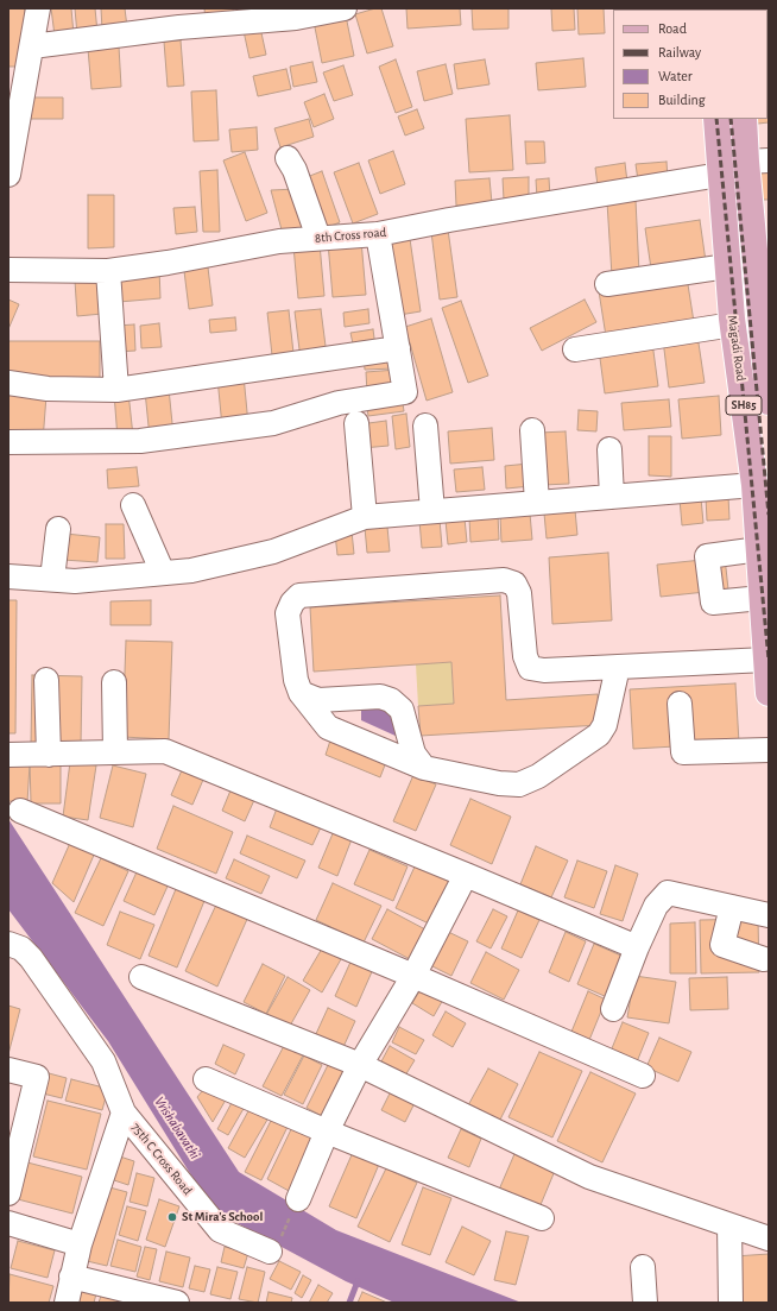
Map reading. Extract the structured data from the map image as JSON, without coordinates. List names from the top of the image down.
{
  "streets": {
    "main road": ["Magadi Road", "SH85"],
    "street": ["8th Cross road", "75th C Cross Road"]
  },
  "crossings": [
    ["8th Cross road", "Magadi Road"]
  ],
  "water": ["Vrishabavathi"],
  "places": ["St Mira's School"],
  "legend": [
    "Road",
    "Railway",
    "Water",
    "Building"
  ]
}
